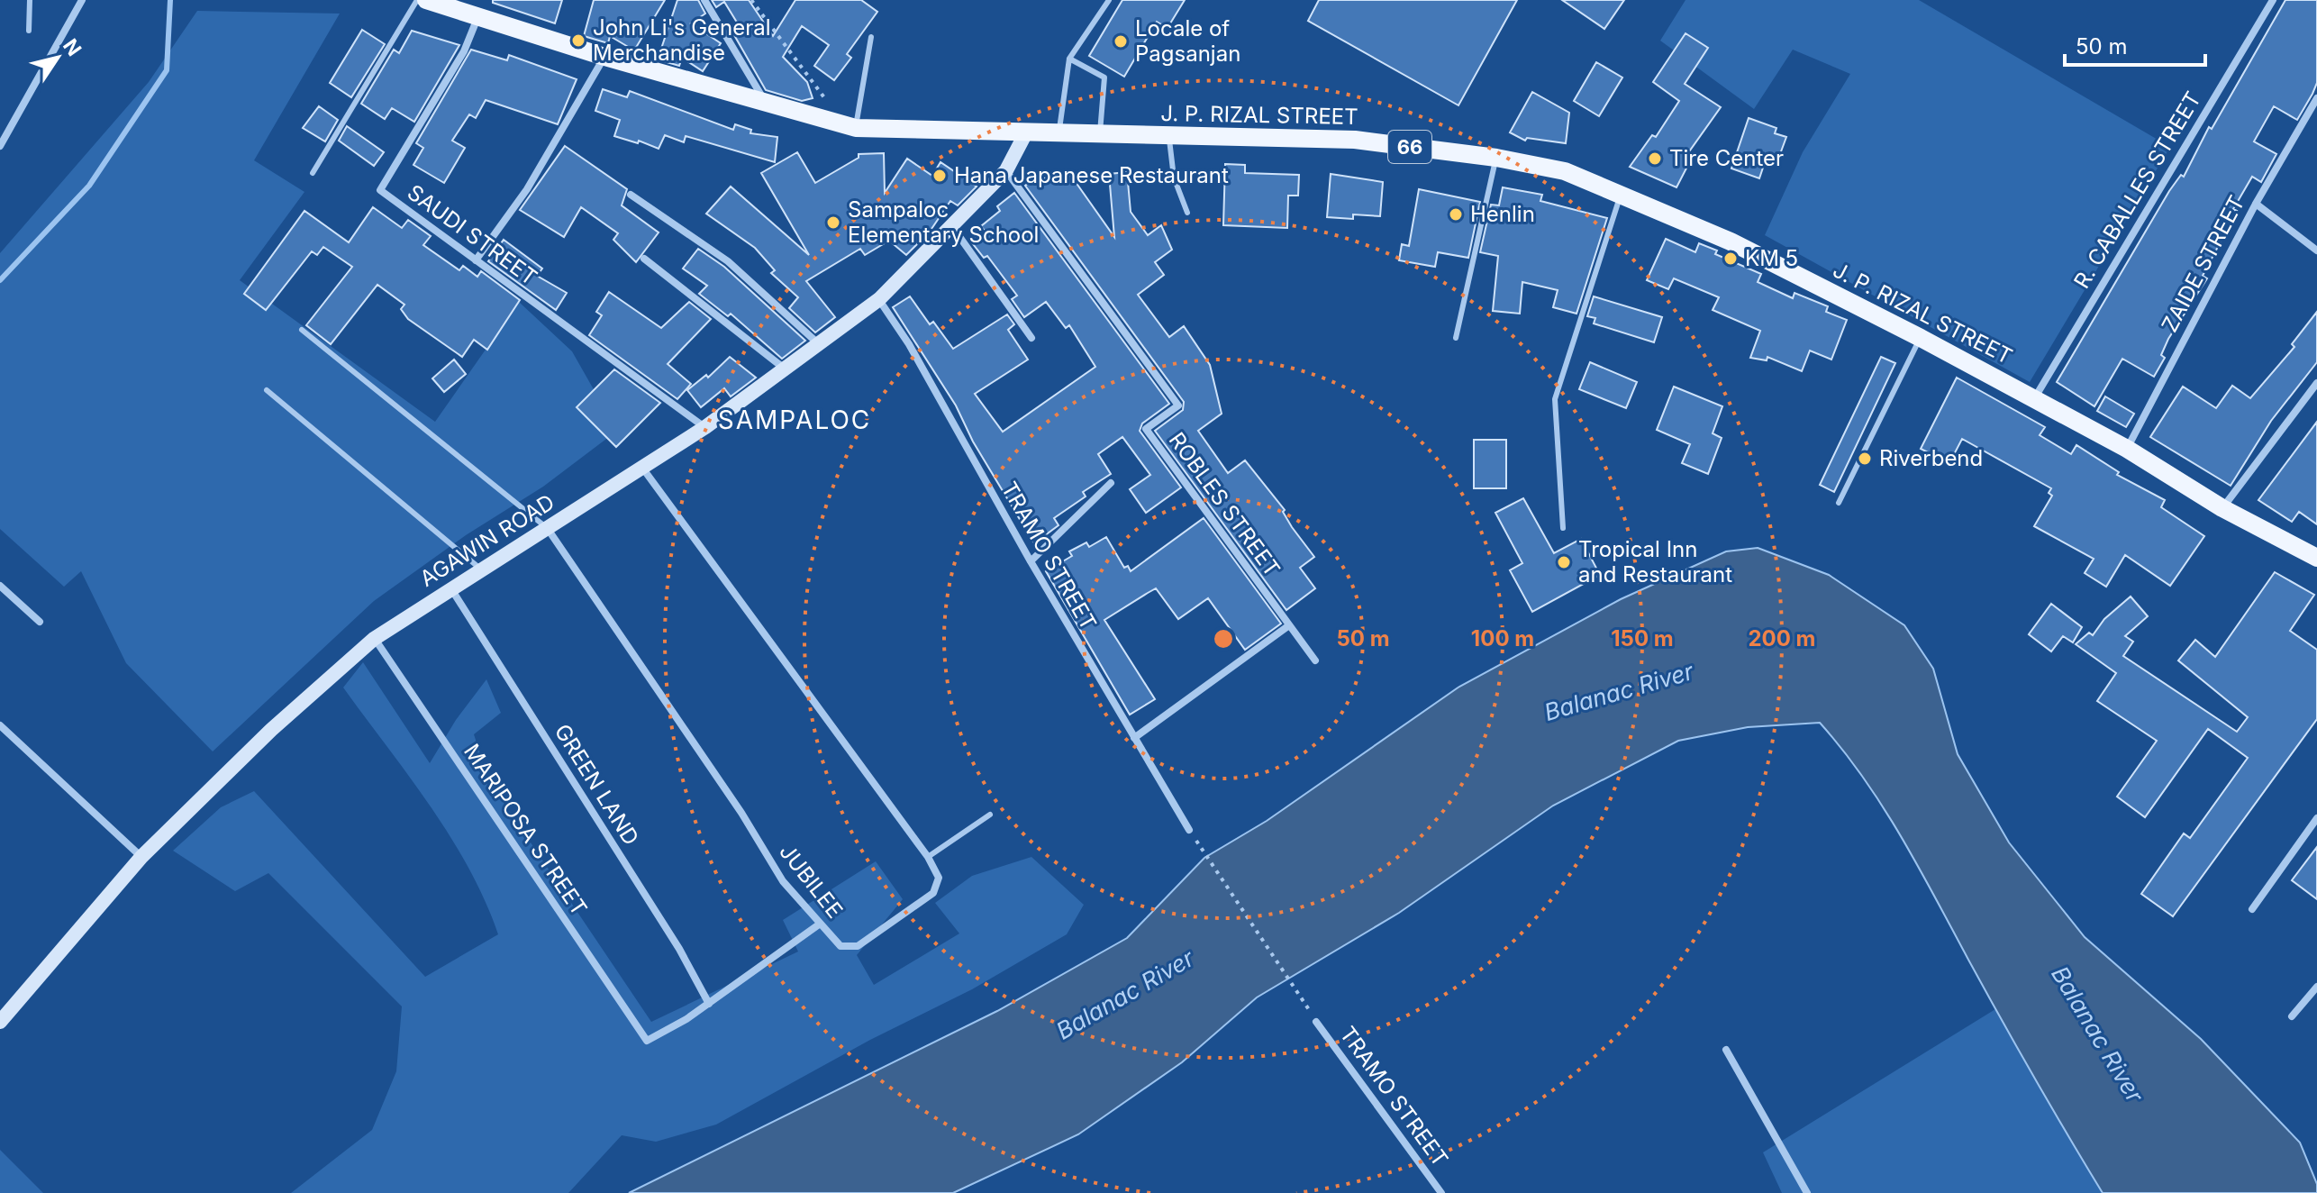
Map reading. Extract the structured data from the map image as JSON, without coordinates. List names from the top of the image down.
{
  "streets": {
    "main road": ["J. P. RIZAL STREET", "66"],
    "street": [
      "R. CABALLES STREET",
      "SAUDI STREET",
      "ZAIDE STREET",
      "ROBLES STREET",
      "AGAWIN ROAD",
      "TRAMO STREET",
      "GREEN LAND",
      "MARIPOSA STREET",
      "JUBILEE"
    ]
  },
  "crossings": [
    ["J. P. RIZAL STREET", "R. CABALLES STREET"],
    ["J. P. RIZAL STREET", "SAUDI STREET"],
    ["J. P. RIZAL STREET", "ZAIDE STREET"],
    ["J. P. RIZAL STREET", "AGAWIN ROAD"],
    ["SAUDI STREET", "AGAWIN ROAD"],
    ["ROBLES STREET", "AGAWIN ROAD"],
    ["AGAWIN ROAD", "TRAMO STREET"],
    ["AGAWIN ROAD", "GREEN LAND"],
    ["AGAWIN ROAD", "MARIPOSA STREET"],
    ["AGAWIN ROAD", "JUBILEE"],
    ["GREEN LAND", "MARIPOSA STREET"]
  ],
  "districts": ["SAMPALOC"],
  "water": ["Balanac River"],
  "places": [
    "John Li's General Merchandise",
    "Locale of Pagsanjan",
    "Tire Center",
    "Hana Japanese Restaurant",
    "Henlin",
    "Sampaloc Elementary School",
    "KM 5",
    "Riverbend",
    "Tropical Inn and Restaurant"
  ],
  "scale_bar": "50 m",
  "north": "top right",
  "rings": [
    "50 m",
    "100 m",
    "150 m",
    "200 m"
  ]
}
